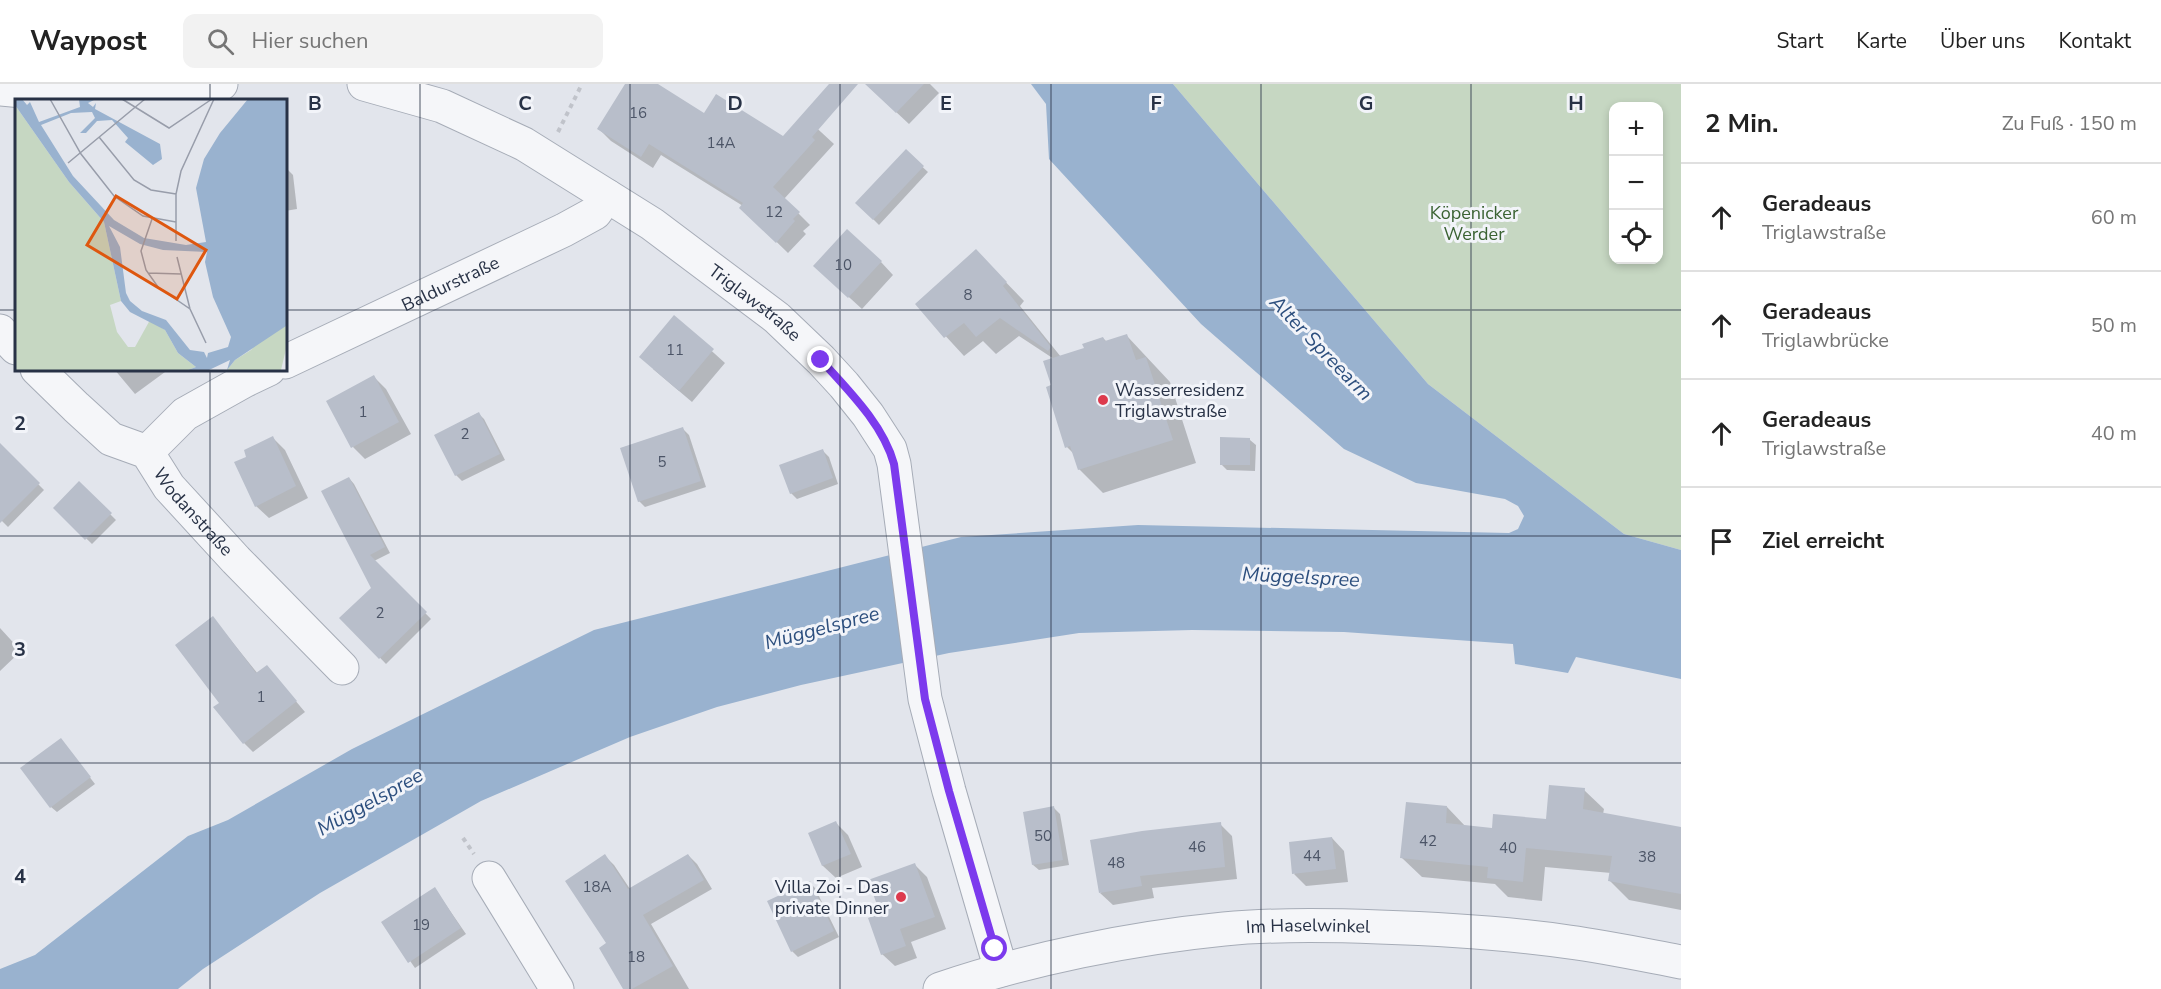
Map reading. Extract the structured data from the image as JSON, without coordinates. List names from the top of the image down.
{
  "streets": {
    "street": [
      "Baldurstraße",
      "Triglawstraße",
      "Wodanstraße",
      "Im Haselwinkel"
    ]
  },
  "crossings": [
    ["Baldurstraße", "Triglawstraße"],
    ["Triglawstraße", "Im Haselwinkel"]
  ],
  "water": ["Alter Spreearm", "Müggelspree"],
  "parks": ["Köpenicker Werder"],
  "places": ["Wasserresidenz Triglawstraße", "Villa Zoi - Das private Dinner"],
  "house_numbers": [
    "16",
    "14A",
    "12",
    "10",
    "8",
    "11",
    "1",
    "2",
    "5",
    "2",
    "1",
    "50",
    "42",
    "46",
    "40",
    "44",
    "38",
    "48",
    "18A",
    "19",
    "18"
  ],
  "page": {
    "header": "Waypost",
    "search": "Hier suchen",
    "nav": [
      "Start",
      "Karte",
      "Über uns",
      "Kontakt"
    ],
    "heading": ["2 Min.", "Zu Fuß · 150 m"],
    "map_buttons": ["+", "−"],
    "list": [
      ["Geradeaus", "Triglawstraße", "60 m"],
      ["Geradeaus", "Triglawbrücke", "50 m"],
      ["Geradeaus", "Triglawstraße", "40 m"],
      "Ziel erreicht"
    ]
  },
  "grid": {
    "columns": [
      "B",
      "C",
      "D",
      "E",
      "F",
      "G",
      "H"
    ],
    "rows": ["2", "3", "4"]
  }
}
